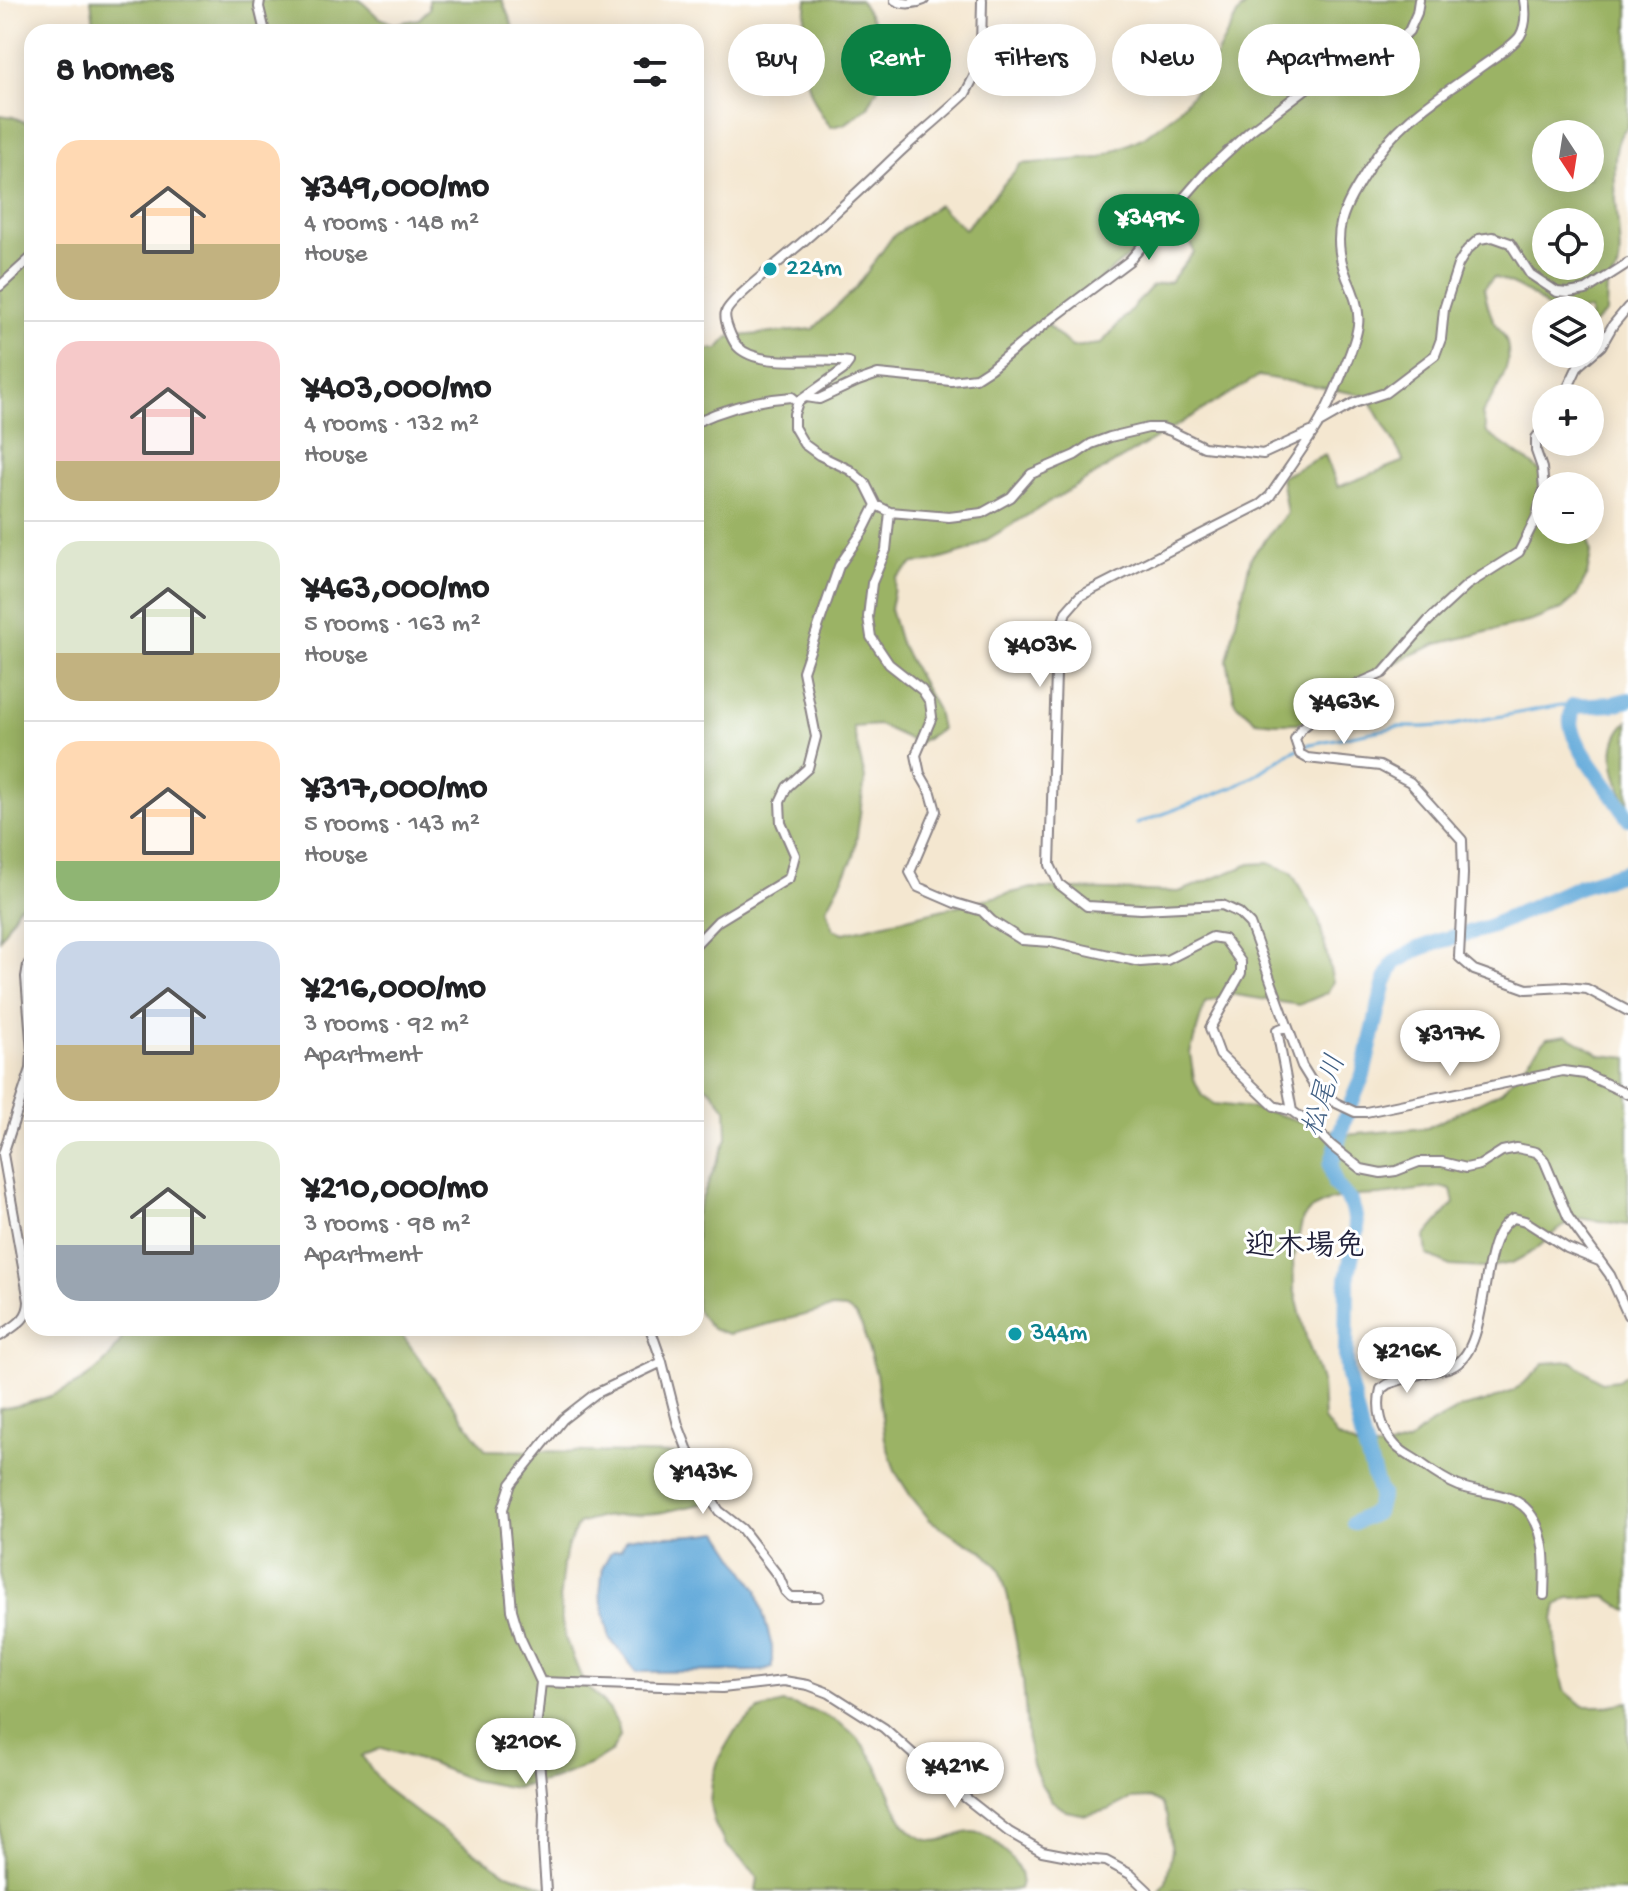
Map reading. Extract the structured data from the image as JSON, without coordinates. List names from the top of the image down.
{
  "districts": ["迎木場免"],
  "water": ["松尾川"],
  "places": ["224m", "344m"],
  "north": "bottom",
  "page": {
    "chip": [
      "Buy",
      "Rent",
      "Filters",
      "New",
      "Apartment"
    ],
    "heading": "8 homes",
    "map_buttons": ["+", "−"],
    "list": [
      {
        "name": "¥349,000/mo",
        "note": "4 rooms · 148 m² · House"
      },
      {
        "name": "¥403,000/mo",
        "note": "4 rooms · 132 m² · House"
      },
      {
        "name": "¥463,000/mo",
        "note": "5 rooms · 163 m² · House"
      },
      {
        "name": "¥317,000/mo",
        "note": "5 rooms · 143 m² · House"
      },
      {
        "name": "¥216,000/mo",
        "note": "3 rooms · 92 m² · Apartment"
      },
      {
        "name": "¥210,000/mo",
        "note": "3 rooms · 98 m² · Apartment"
      }
    ],
    "price": [
      "¥349K",
      "¥403K",
      "¥463K",
      "¥317K",
      "¥216K",
      "¥143K",
      "¥210K",
      "¥421K"
    ]
  }
}
